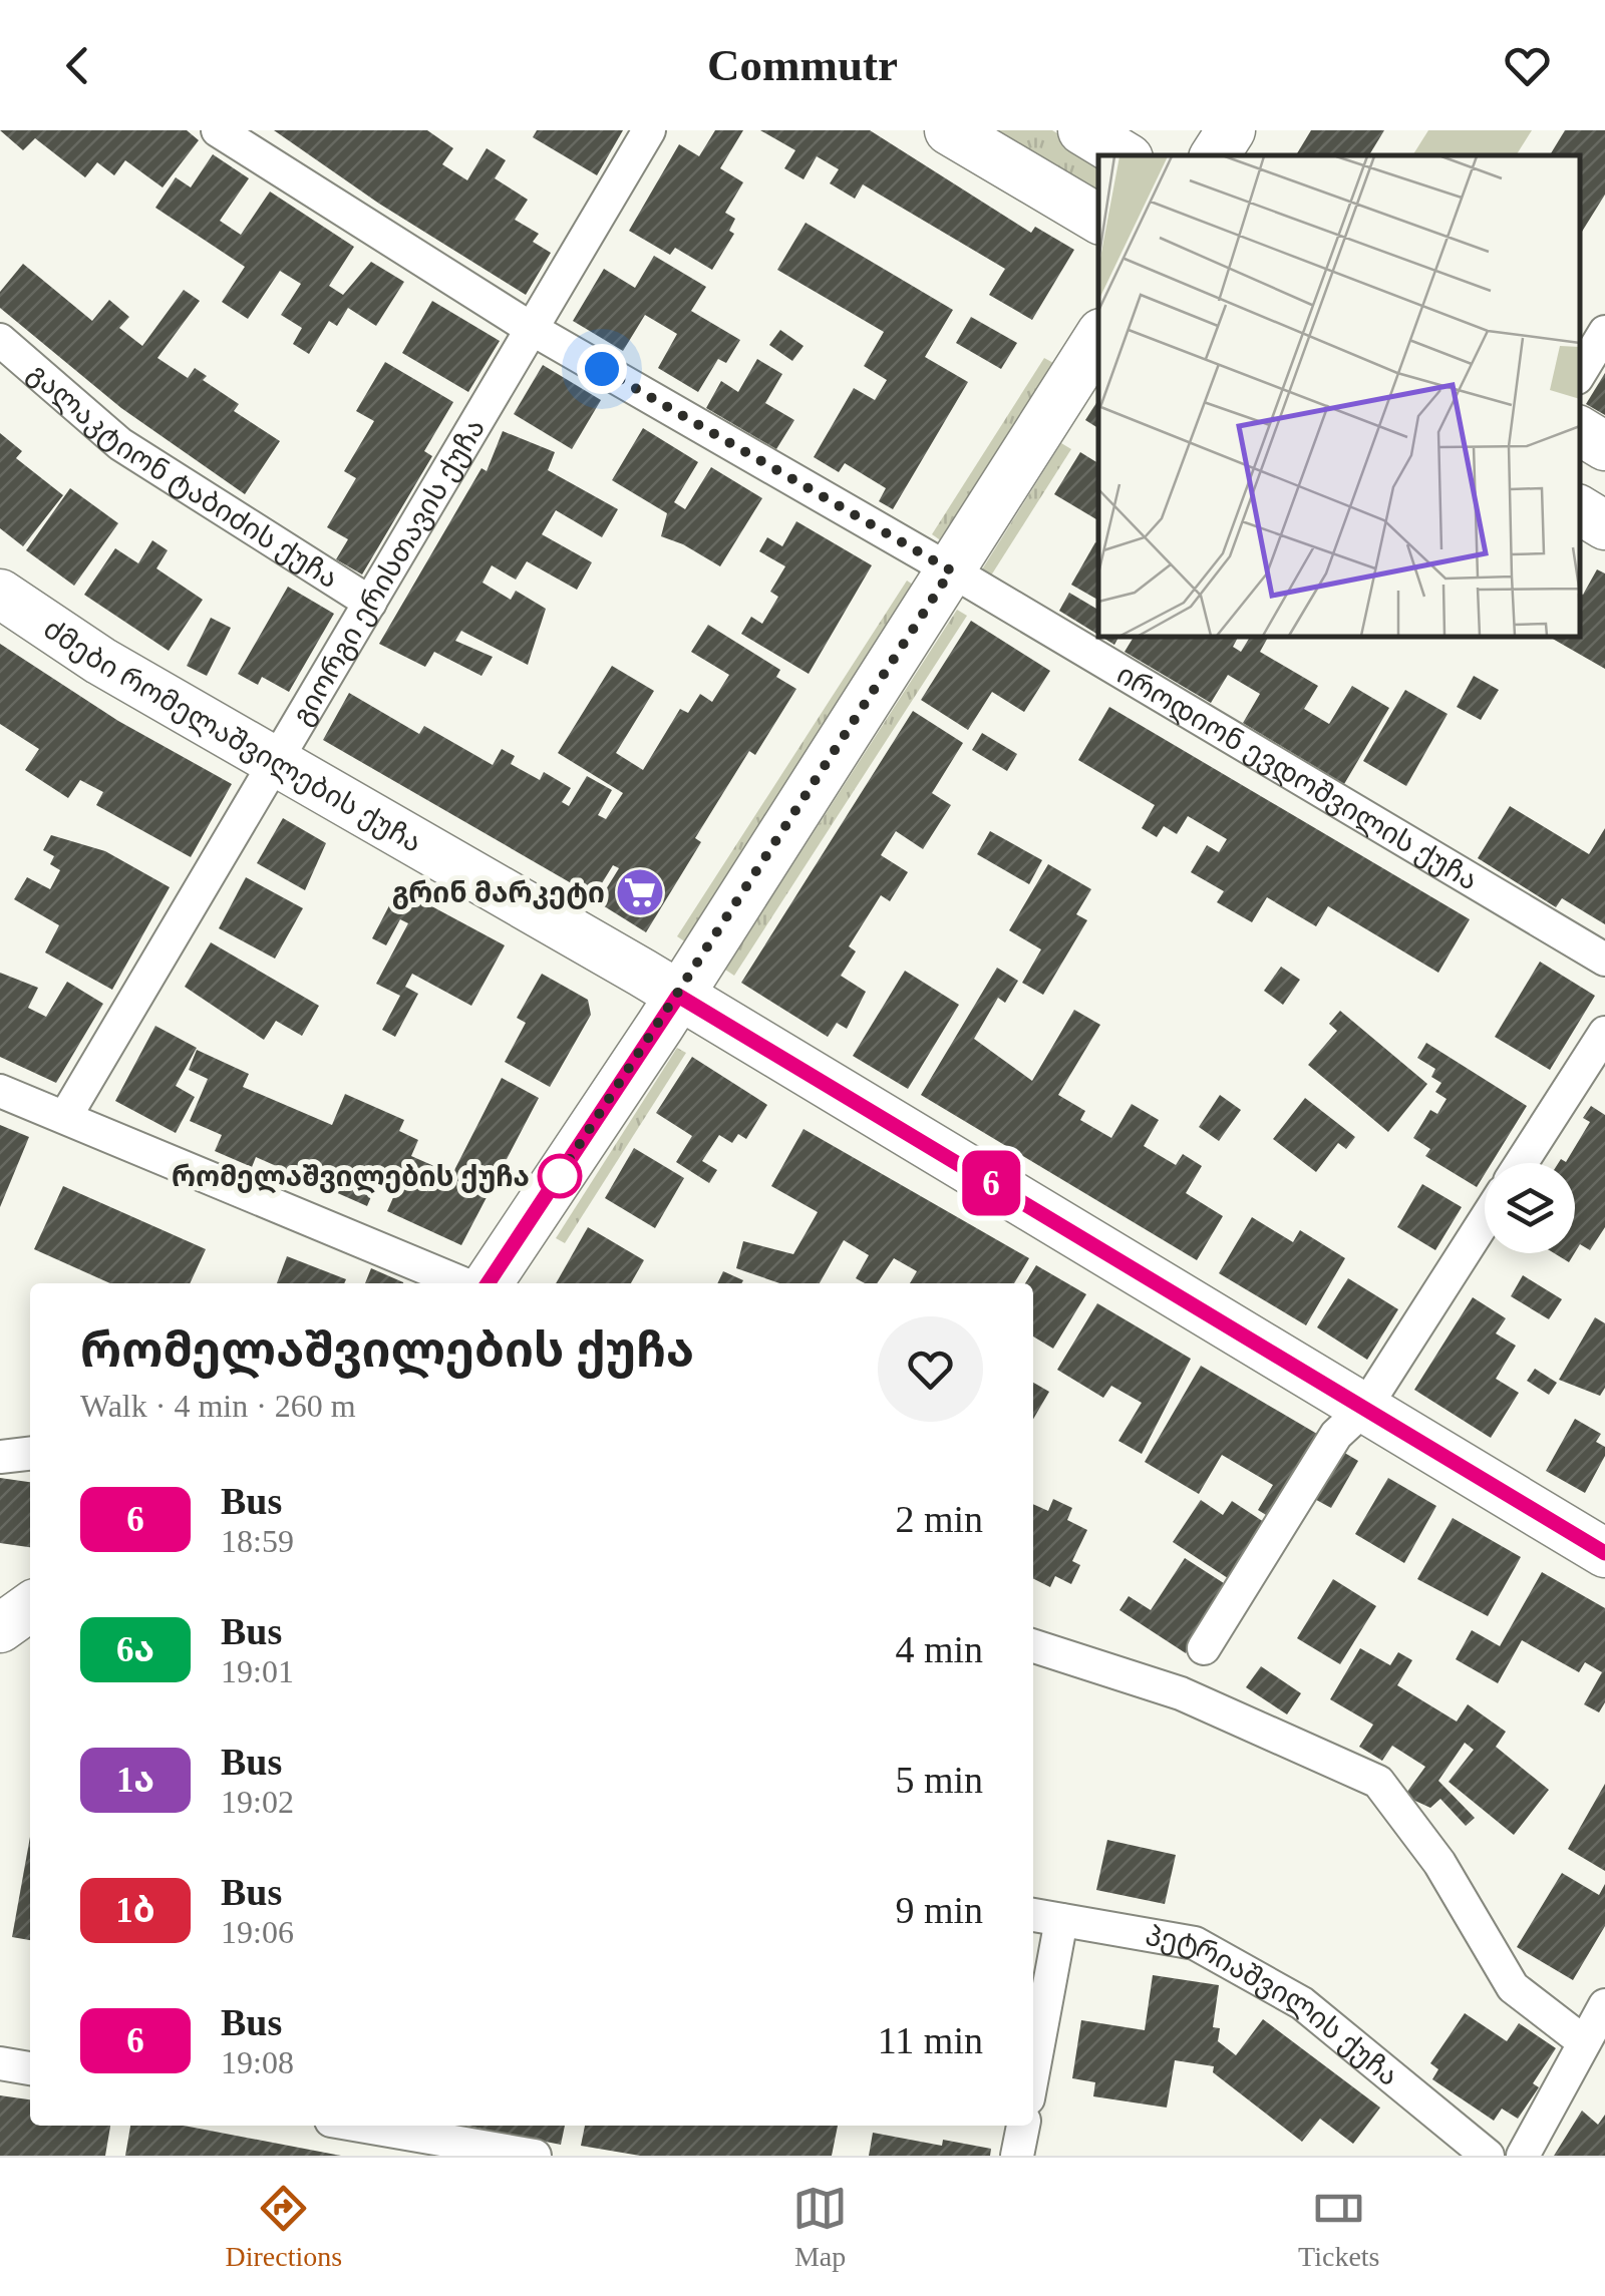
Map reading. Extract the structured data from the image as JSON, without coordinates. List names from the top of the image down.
{
  "streets": {
    "street": [
      "გალაკტიონ ტაბიძის ქუჩა",
      "გიორგი ერისთავის ქუჩა",
      "ძმები რომელაშვილების ქუჩა",
      "იროდიონ ევდოშვილის ქუჩა",
      "პეტრიაშვილის ქუჩა"
    ]
  },
  "crossings": [
    ["გალაკტიონ ტაბიძის ქუჩა", "გიორგი ერისთავის ქუჩა"],
    ["გიორგი ერისთავის ქუჩა", "ძმები რომელაშვილების ქუჩა"],
    ["გიორგი ერისთავის ქუჩა", "იროდიონ ევდოშვილის ქუჩა"]
  ],
  "places": {
    "supermarket": ["გრინ მარკეტი"],
    "other": ["რომელაშვილების ქუჩა"]
  },
  "lines": ["bus line 6"],
  "page": {
    "header": "Commutr",
    "on_map": "6",
    "heading": ["რომელაშვილების ქუჩა", "Walk · 4 min · 260 m"],
    "list": [
      {
        "mark": "6",
        "name": "Bus",
        "note": "18:59",
        "value": "2 min"
      },
      {
        "mark": "6ა",
        "name": "Bus",
        "note": "19:01",
        "value": "4 min"
      },
      {
        "mark": "1ა",
        "name": "Bus",
        "note": "19:02",
        "value": "5 min"
      },
      {
        "mark": "1ბ",
        "name": "Bus",
        "note": "19:06",
        "value": "9 min"
      },
      {
        "mark": "6",
        "name": "Bus",
        "note": "19:08",
        "value": "11 min"
      }
    ],
    "tabs": ["Directions", "Map", "Tickets"]
  }
}
